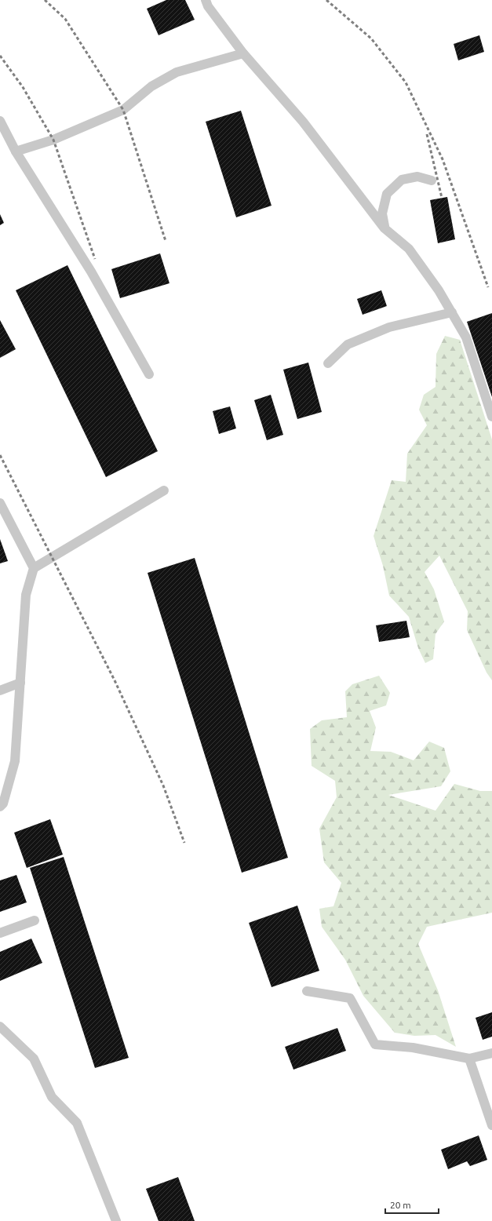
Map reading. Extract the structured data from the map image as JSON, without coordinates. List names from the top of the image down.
{
  "scale_bar": "20 m"
}
